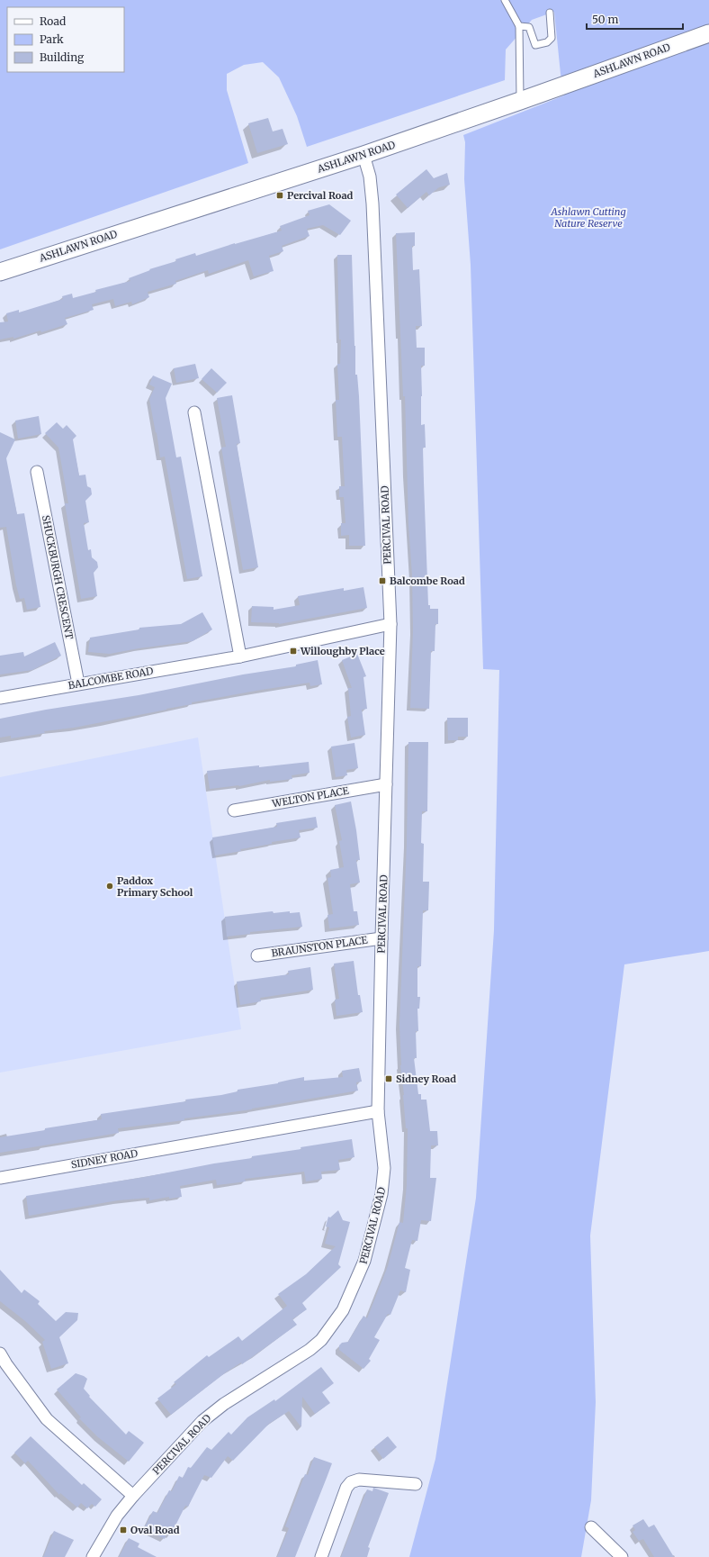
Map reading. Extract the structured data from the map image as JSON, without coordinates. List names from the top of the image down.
{
  "streets": {
    "main road": ["ASHLAWN ROAD"],
    "street": [
      "PERCIVAL ROAD",
      "SHUCKBURGH CRESCENT",
      "BALCOMBE ROAD",
      "WELTON PLACE",
      "BRAUNSTON PLACE",
      "SIDNEY ROAD"
    ]
  },
  "crossings": [
    ["ASHLAWN ROAD", "PERCIVAL ROAD"],
    ["PERCIVAL ROAD", "BALCOMBE ROAD"],
    ["PERCIVAL ROAD", "WELTON PLACE"],
    ["PERCIVAL ROAD", "BRAUNSTON PLACE"],
    ["PERCIVAL ROAD", "SIDNEY ROAD"],
    ["SHUCKBURGH CRESCENT", "BALCOMBE ROAD"]
  ],
  "parks": ["Ashlawn Cutting Nature Reserve"],
  "places": {
    "transit": [
      "Percival Road",
      "Balcombe Road",
      "Willoughby Place",
      "Sidney Road",
      "Oval Road"
    ],
    "other": ["Paddox Primary School"]
  },
  "legend": ["Road", "Park", "Building"],
  "scale_bar": "50 m"
}
